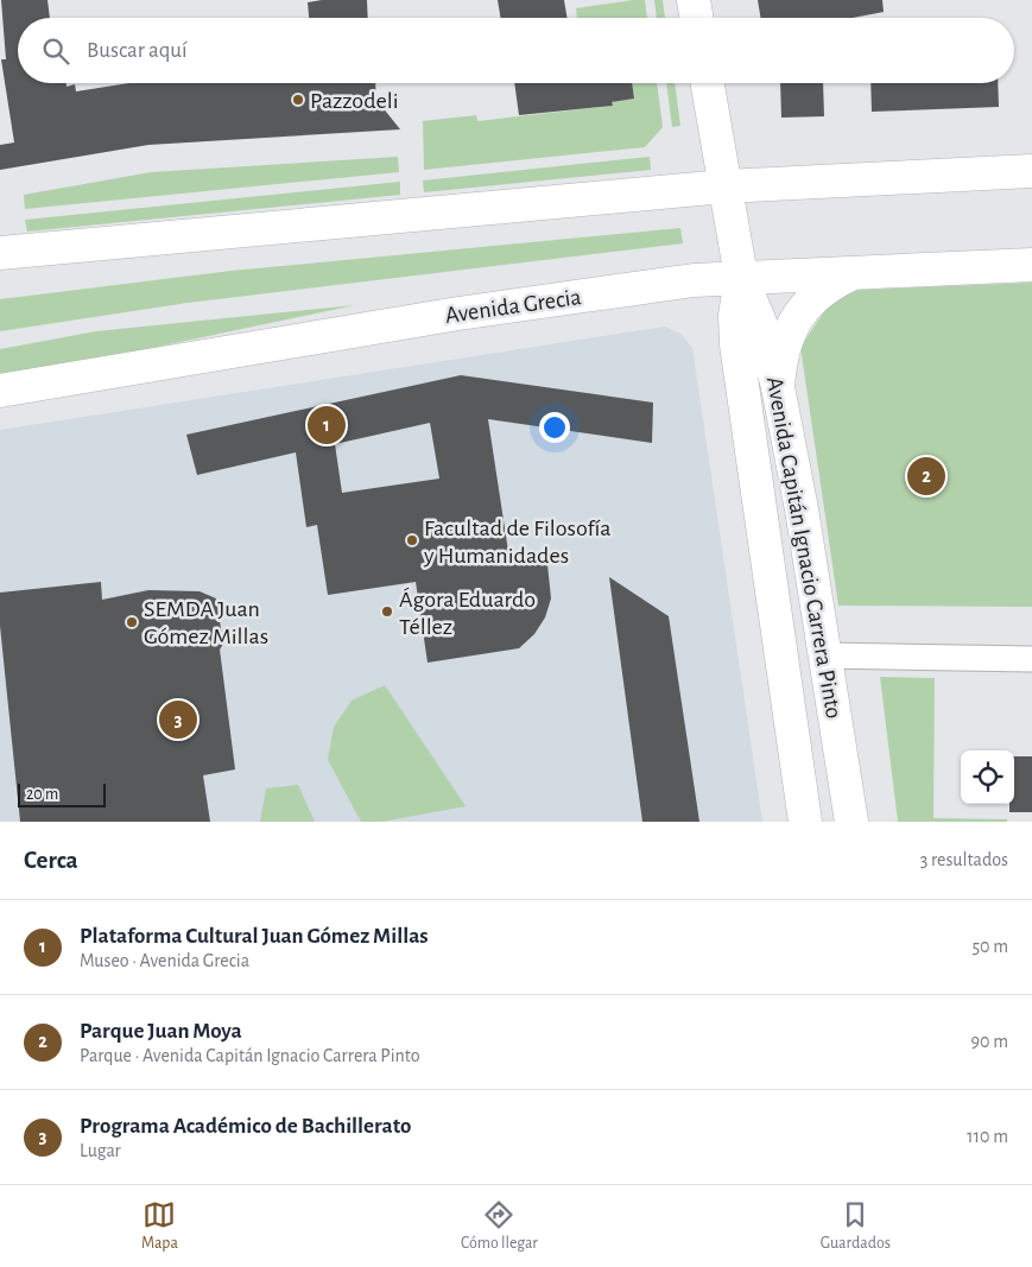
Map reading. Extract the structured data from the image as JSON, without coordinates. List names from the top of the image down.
{
  "streets": {
    "main road": ["Avenida Grecia", "Avenida Capitán Ignacio Carrera Pinto"]
  },
  "crossings": [
    ["Avenida Grecia", "Avenida Capitán Ignacio Carrera Pinto"]
  ],
  "places": [
    "Pazzodeli",
    "Facultad de Filosofía y Humanidades",
    "Ágora Eduardo Téllez",
    "SEMDA Juan Gómez Millas"
  ],
  "scale_bar": "20 m",
  "page": {
    "search": "Buscar aquí",
    "pins": ["1", "2", "3"],
    "scale": "20 m",
    "heading": ["Cerca", "3 resultados"],
    "list": [
      {
        "mark": "1",
        "name": "Plataforma Cultural Juan Gómez Millas",
        "note": "Museo · Avenida Grecia",
        "value": "50 m"
      },
      {
        "mark": "2",
        "name": "Parque Juan Moya",
        "note": "Parque · Avenida Capitán Ignacio Carrera Pinto",
        "value": "90 m"
      },
      {
        "mark": "3",
        "name": "Programa Académico de Bachillerato",
        "note": "Lugar",
        "value": "110 m"
      }
    ],
    "nav": ["Mapa", "Cómo llegar", "Guardados"]
  }
}
